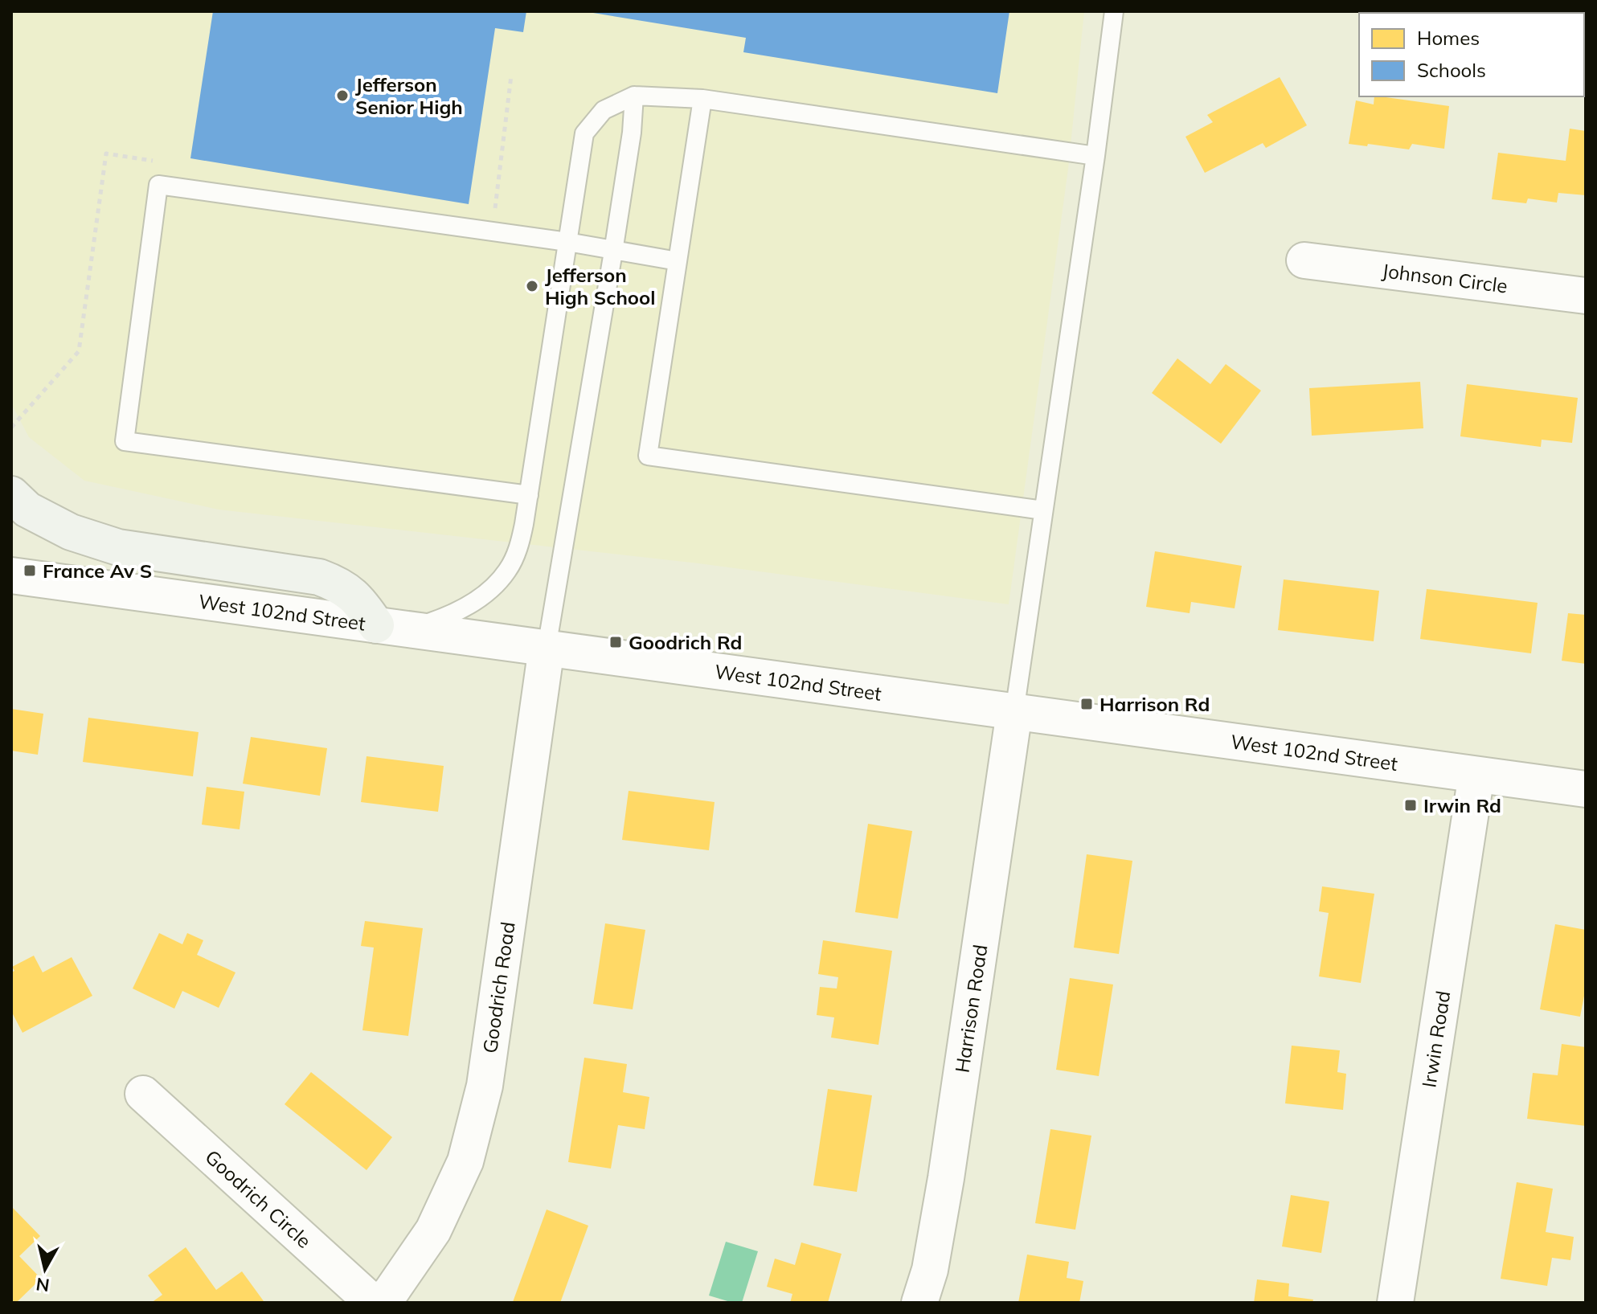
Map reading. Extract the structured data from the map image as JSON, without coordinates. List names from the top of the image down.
{
  "streets": {
    "street": [
      "Johnson Circle",
      "West 102nd Street",
      "Goodrich Road",
      "Harrison Road",
      "Irwin Road",
      "Goodrich Circle"
    ]
  },
  "crossings": [
    ["West 102nd Street", "Goodrich Road"],
    ["West 102nd Street", "Harrison Road"],
    ["West 102nd Street", "Irwin Road"]
  ],
  "places": {
    "other": ["Jefferson Senior High", "Jefferson High School"],
    "transit": [
      "France Av S",
      "Goodrich Rd",
      "Harrison Rd",
      "Irwin Rd"
    ]
  },
  "legend": ["Homes", "Schools"],
  "north": "bottom"
}
